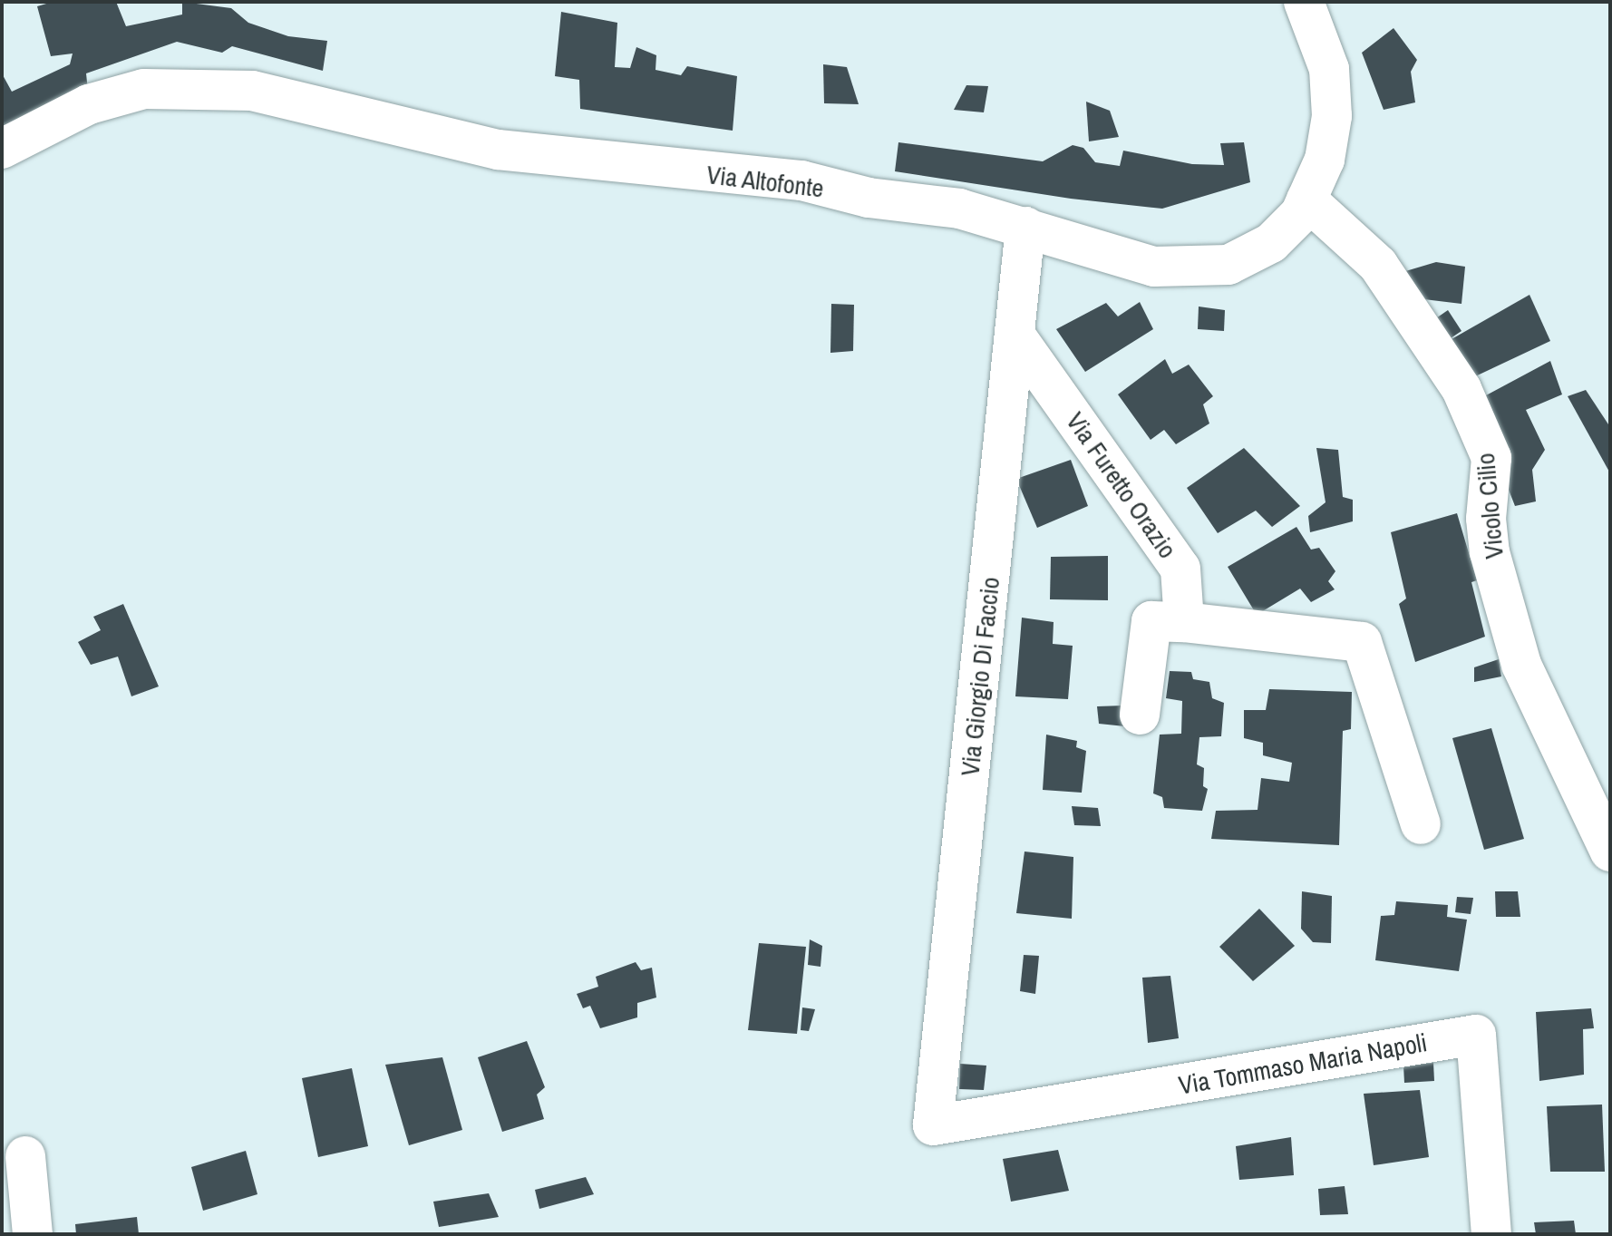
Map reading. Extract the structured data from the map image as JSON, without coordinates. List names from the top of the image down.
{
  "streets": {
    "street": [
      "Via Altofonte",
      "Via Furetto Orazio",
      "Vicolo Cilio",
      "Via Giorgio Di Faccio",
      "Via Tommaso Maria Napoli"
    ]
  },
  "crossings": [
    ["Via Altofonte", "Vicolo Cilio"],
    ["Via Altofonte", "Via Giorgio Di Faccio"],
    ["Via Furetto Orazio", "Via Giorgio Di Faccio"],
    ["Via Giorgio Di Faccio", "Via Tommaso Maria Napoli"]
  ]
}
